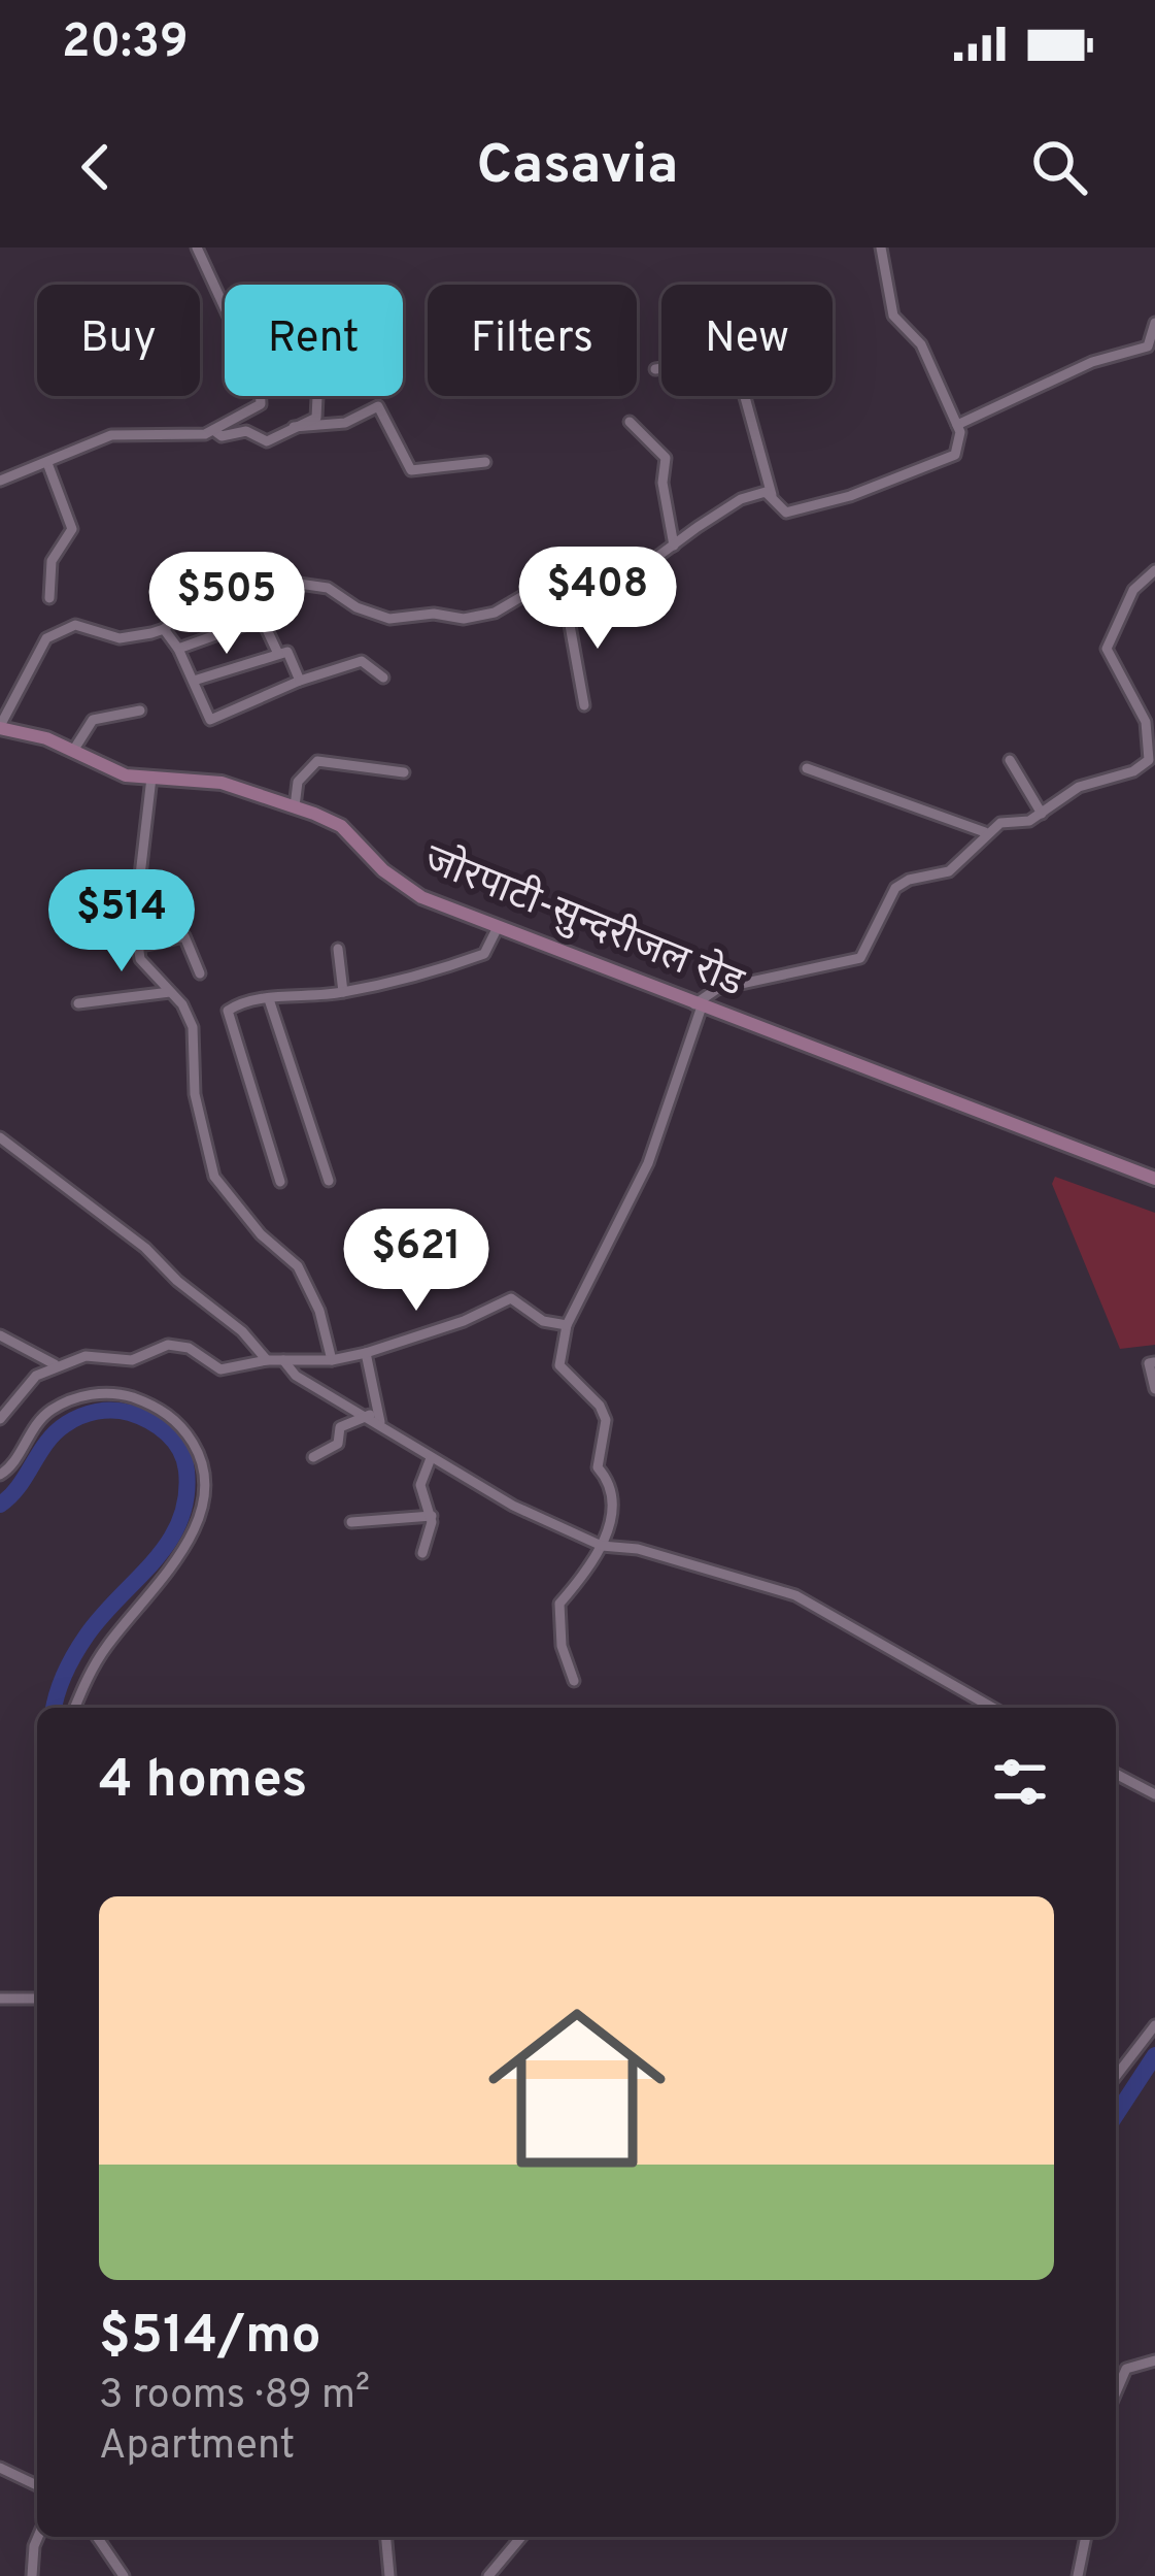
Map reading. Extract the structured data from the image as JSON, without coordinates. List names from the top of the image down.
{
  "streets": {
    "main road": ["जोरपाटी-सुन्दरीजल रोड"]
  },
  "page": {
    "status": "20:39",
    "header": "Casavia",
    "chip": [
      "Buy",
      "Rent",
      "Filters",
      "New"
    ],
    "price": [
      "$408",
      "$505",
      "$514",
      "$621"
    ],
    "heading": "4 homes",
    "list": [
      {
        "name": "$514/mo",
        "note": "3 rooms · 89 m² · Apartment"
      }
    ]
  }
}
